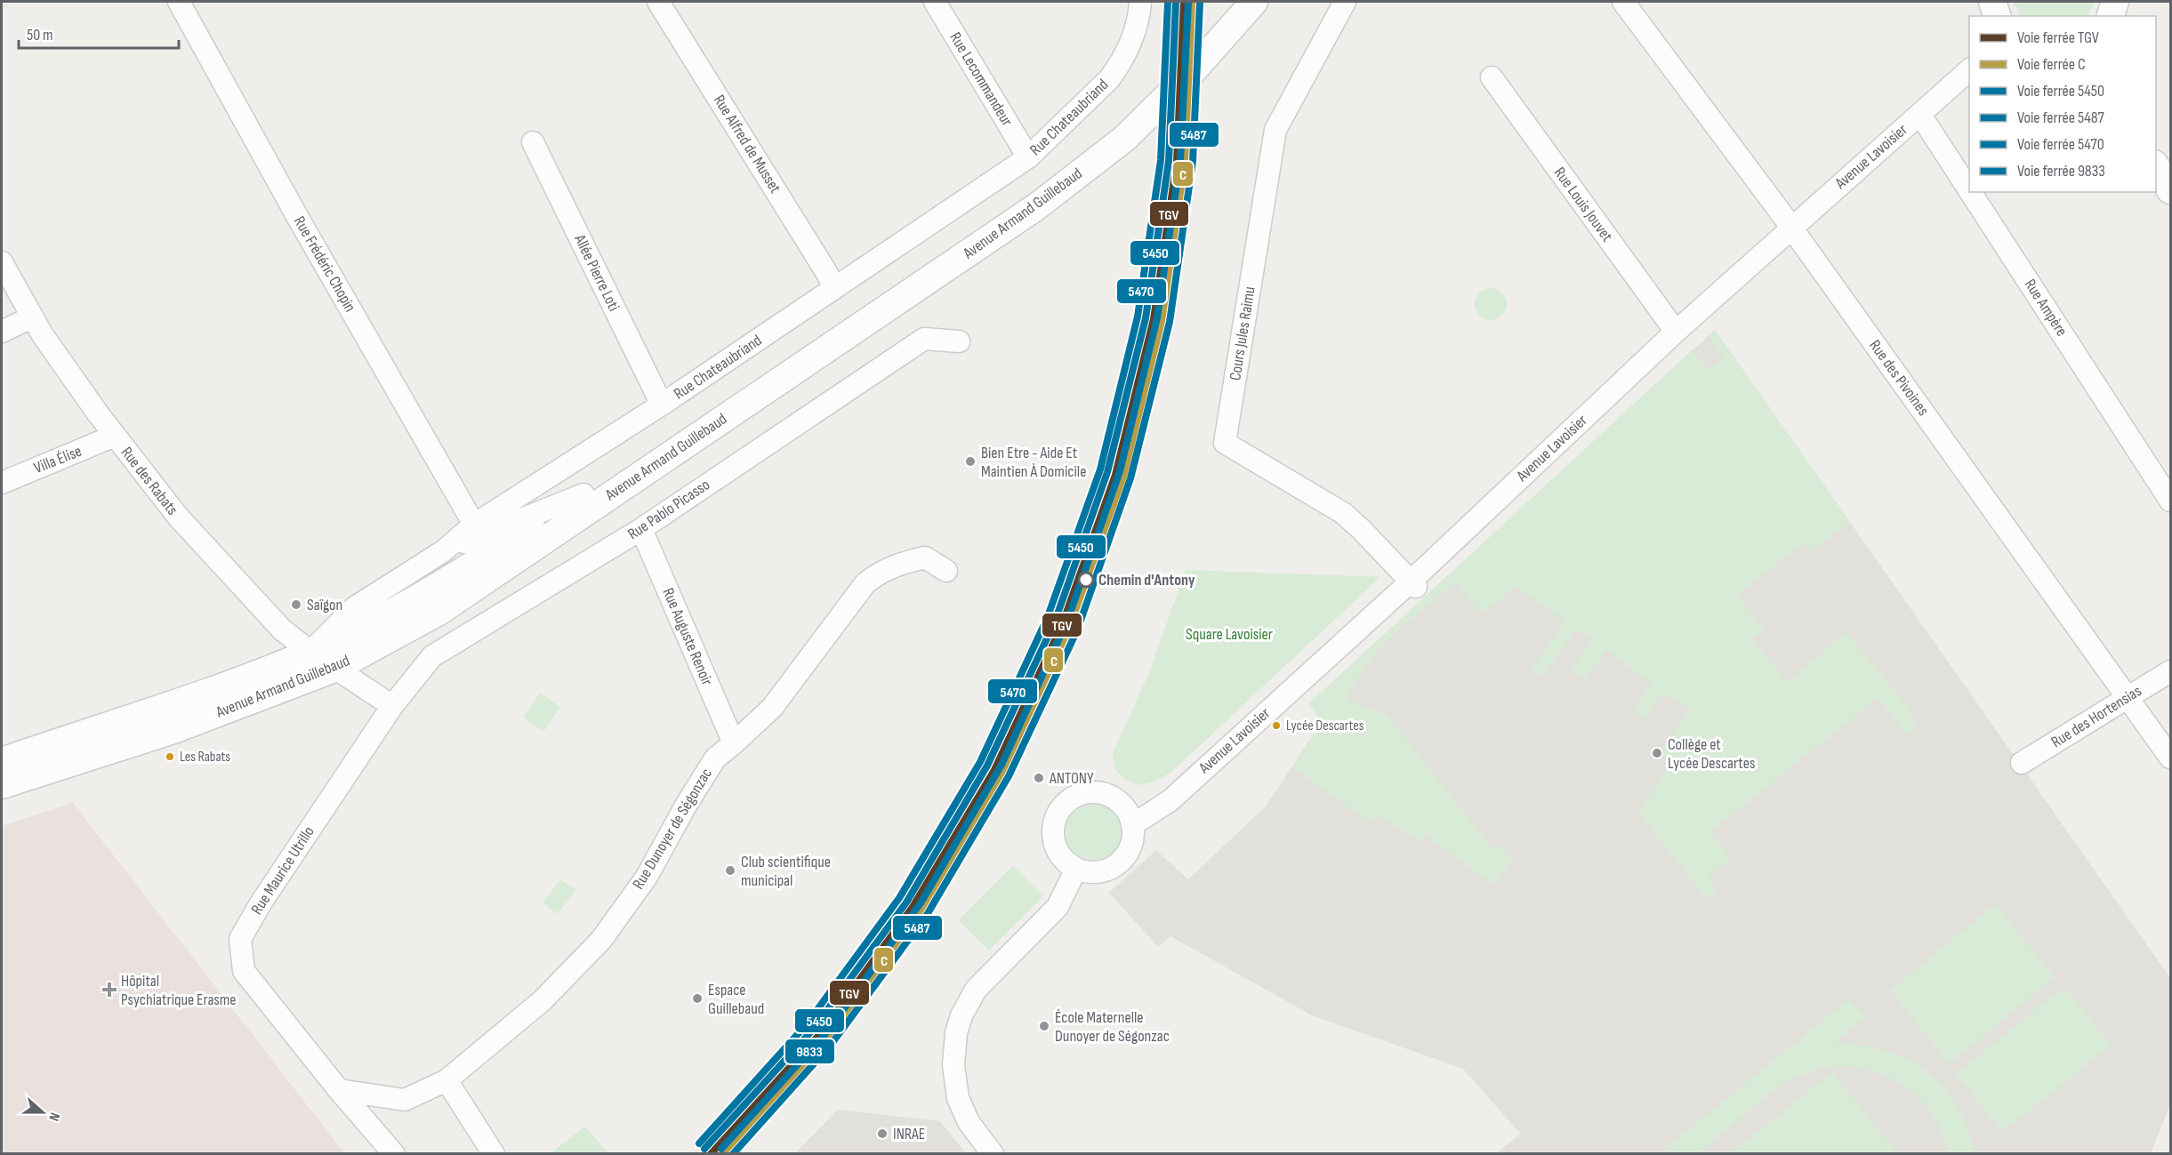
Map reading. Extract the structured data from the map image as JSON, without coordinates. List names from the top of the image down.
{
  "streets": {
    "street": [
      "Rue Lecommandeur",
      "Rue Chateaubriand",
      "Rue Alfred de Musset",
      "Avenue Lavoisier",
      "Rue Louis Jouvet",
      "Avenue Armand Guillebaud",
      "Rue Frédéric Chopin",
      "Allée Pierre Loti",
      "Rue Ampère",
      "Cours Jules Raimu",
      "Rue des Pivoines",
      "Villa Élise",
      "Rue des Rabats",
      "Rue Pablo Picasso",
      "Rue Auguste Renoir",
      "Rue des Hortensias",
      "Rue Dunoyer de Ségonzac",
      "Rue Maurice Utrillo"
    ]
  },
  "crossings": [
    ["Rue Lecommandeur", "Rue Chateaubriand"],
    ["Rue Chateaubriand", "Rue Alfred de Musset"],
    ["Rue Chateaubriand", "Avenue Armand Guillebaud"],
    ["Rue Chateaubriand", "Rue Frédéric Chopin"],
    ["Rue Chateaubriand", "Allée Pierre Loti"],
    ["Rue Chateaubriand", "Rue des Rabats"],
    ["Avenue Lavoisier", "Rue Louis Jouvet"],
    ["Avenue Lavoisier", "Rue Ampère"],
    ["Avenue Lavoisier", "Cours Jules Raimu"],
    ["Avenue Lavoisier", "Rue des Pivoines"],
    ["Avenue Armand Guillebaud", "Rue des Rabats"],
    ["Rue des Pivoines", "Rue des Hortensias"],
    ["Villa Élise", "Rue des Rabats"],
    ["Rue Pablo Picasso", "Rue Auguste Renoir"],
    ["Rue Pablo Picasso", "Rue Maurice Utrillo"],
    ["Rue Auguste Renoir", "Rue Dunoyer de Ségonzac"]
  ],
  "parks": ["Square Lavoisier"],
  "places": {
    "other": [
      "Bien Etre - Aide Et Maintien À Domicile",
      "Chemin d'Antony",
      "Saïgon",
      "Lycée Descartes",
      "Collège et Lycée Descartes",
      "Les Rabats",
      "ANTONY",
      "Club scientifique municipal",
      "Espace Guillebaud",
      "École Maternelle Dunoyer de Ségonzac",
      "INRAE"
    ],
    "health": ["Hôpital Psychiatrique Erasme"]
  },
  "lines": [
    "rail line TGV",
    "rail line C",
    "rail line 5450",
    "rail line 5470",
    "rail line 9833",
    "rail line 5487"
  ],
  "legend": [
    "Voie ferrée TGV",
    "Voie ferrée C",
    "Voie ferrée 5450",
    "Voie ferrée 5487",
    "Voie ferrée 5470",
    "Voie ferrée 9833"
  ],
  "scale_bar": "50 m",
  "north": "right"
}
